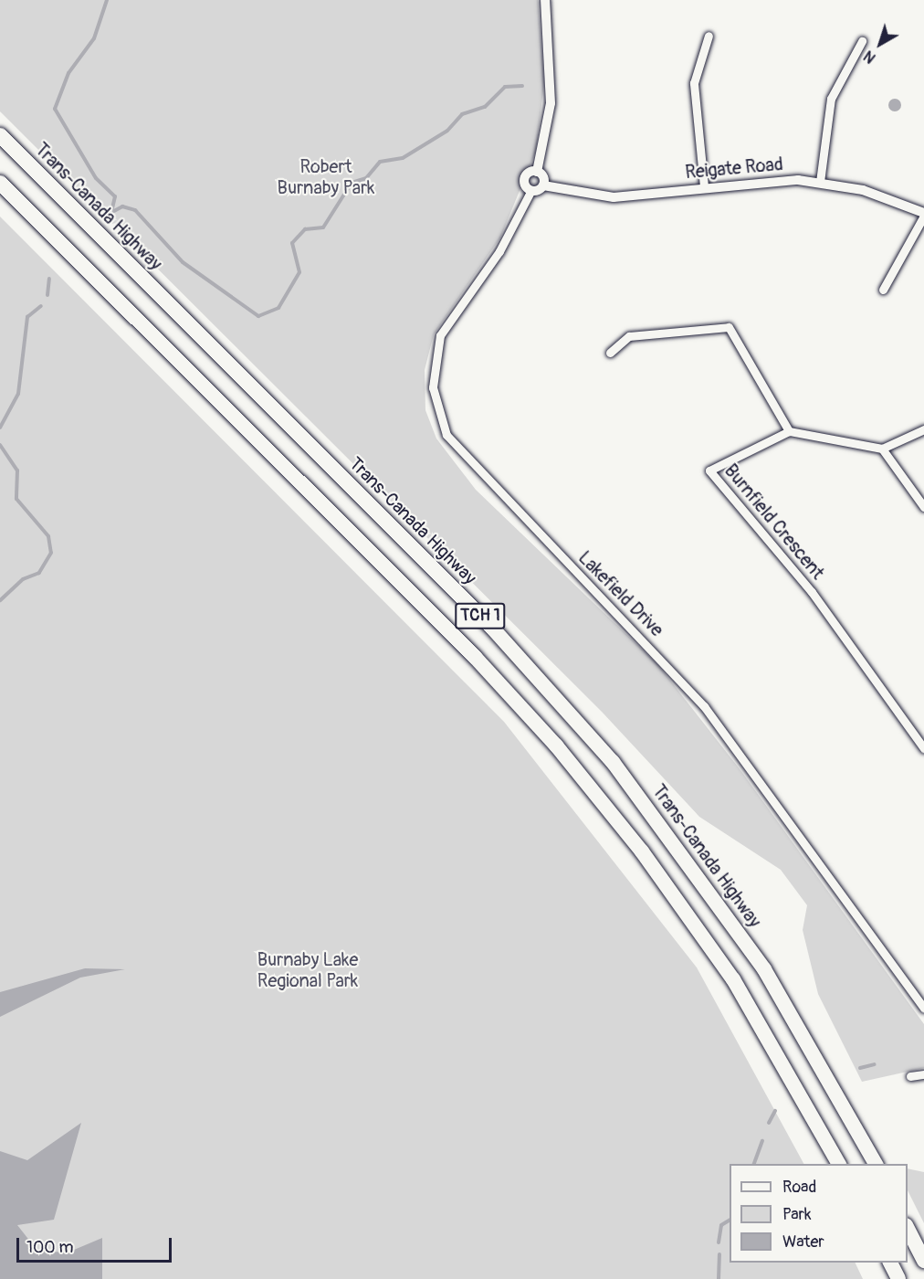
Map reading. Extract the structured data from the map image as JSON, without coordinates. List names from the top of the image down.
{
  "streets": {
    "highway": ["Trans-Canada Highway", "TCH 1"],
    "street": ["Reigate Road", "Burnfield Crescent", "Lakefield Drive"]
  },
  "parks": ["Robert Burnaby Park", "Burnaby Lake Regional Park"],
  "legend": ["Road", "Park", "Water"],
  "scale_bar": "100 m",
  "north": "bottom left"
}
